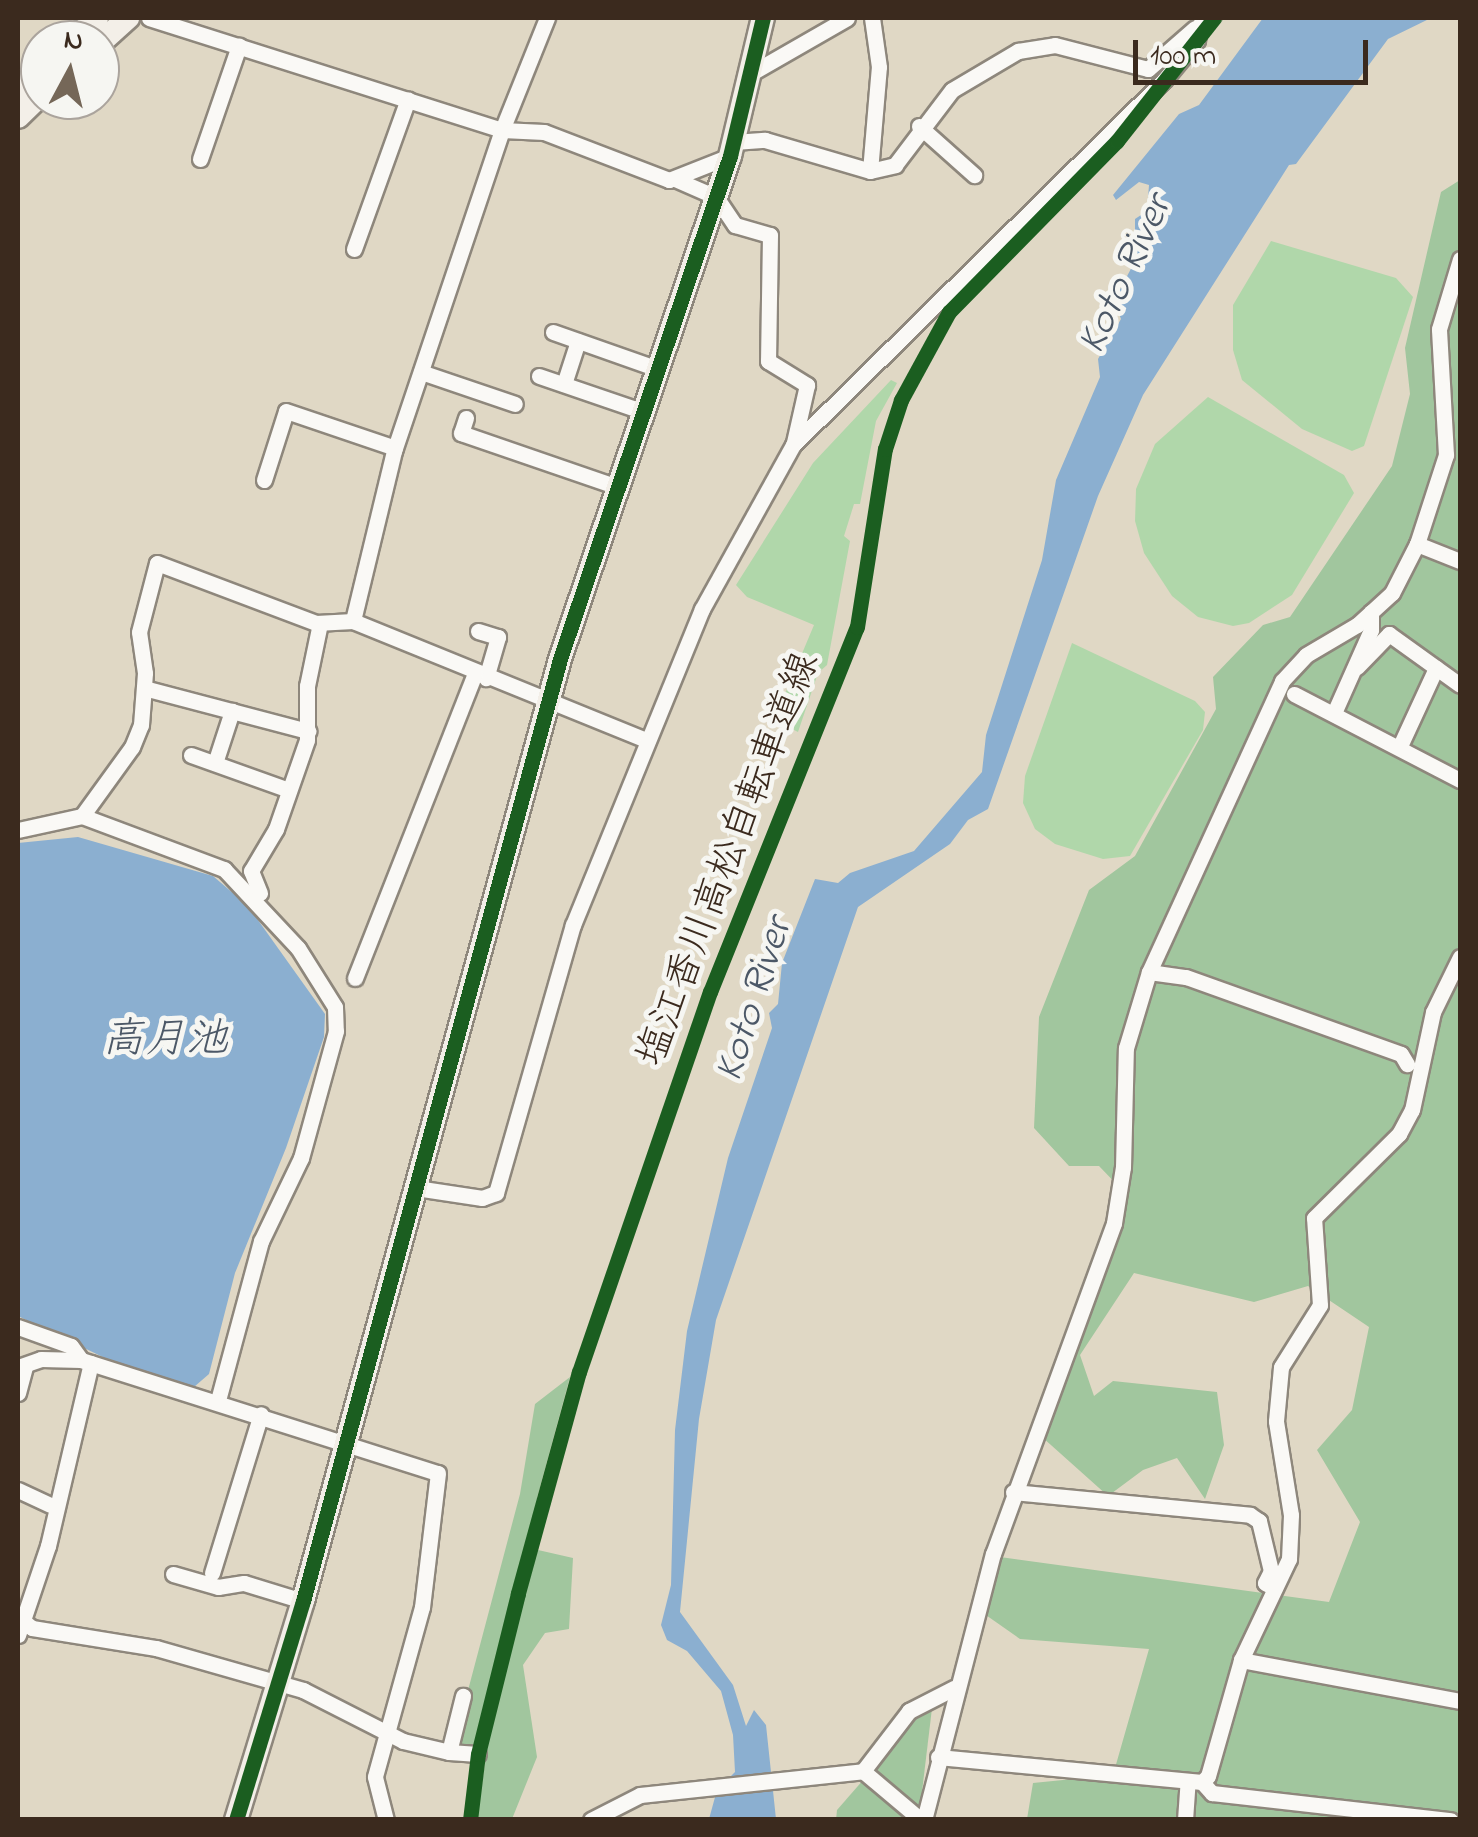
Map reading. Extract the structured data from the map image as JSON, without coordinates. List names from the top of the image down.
{
  "streets": {
    "cycle path": ["塩江香川高松自転車道線"]
  },
  "water": ["Koto River", "高月池"],
  "scale_bar": "100 m",
  "north": "top"
}
